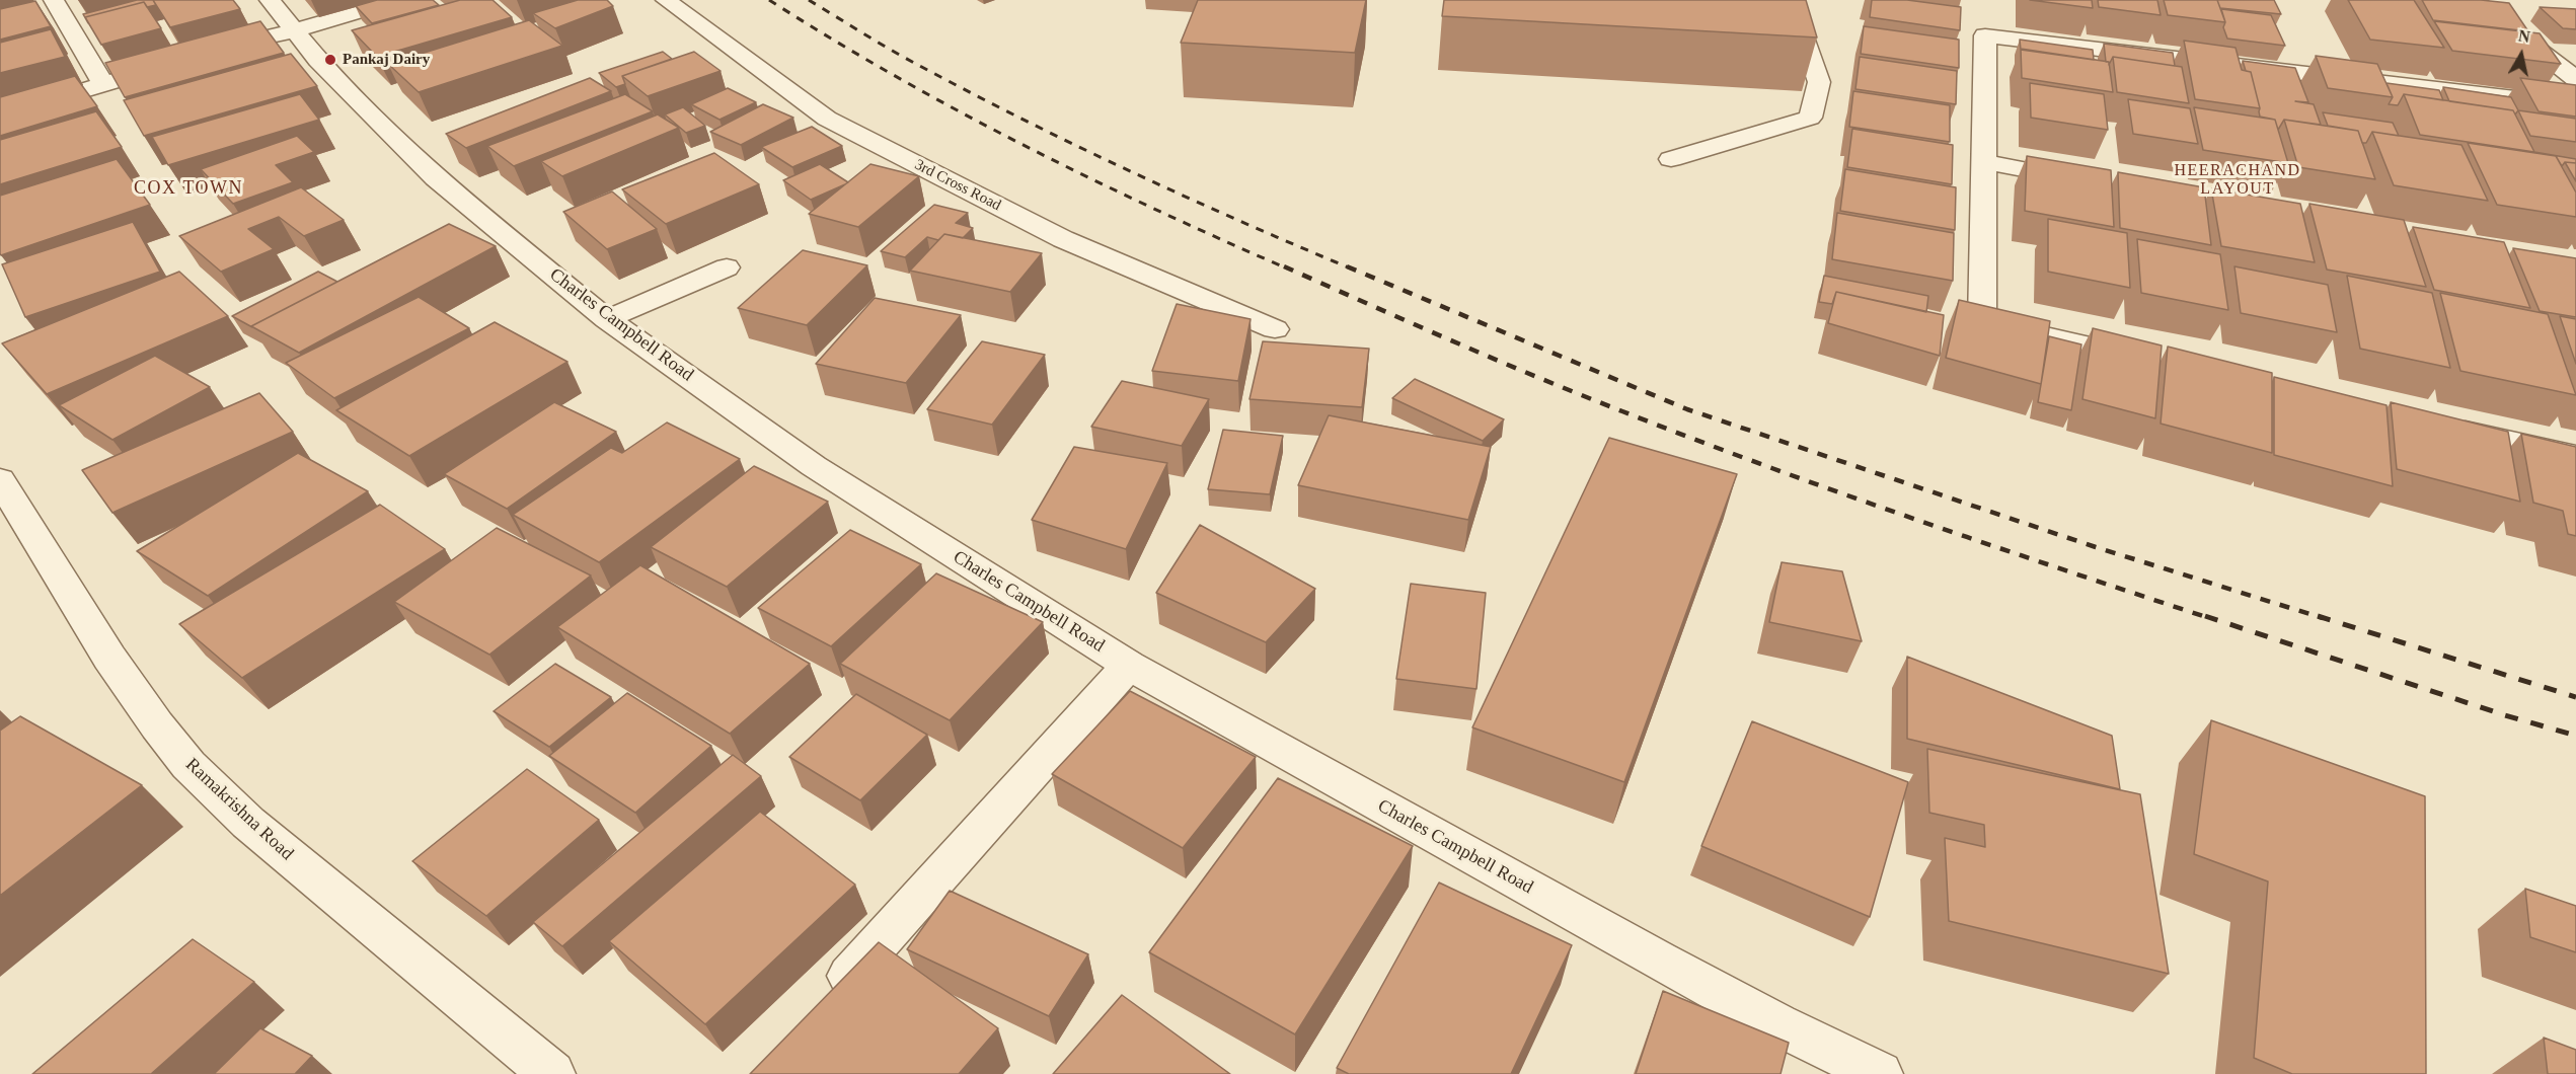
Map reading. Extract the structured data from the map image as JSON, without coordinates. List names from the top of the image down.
{
  "streets": {
    "street": ["3rd Cross Road", "Charles Campbell Road", "Ramakrishna Road"]
  },
  "districts": ["HEERACHAND LAYOUT", "COX TOWN"],
  "places": ["Pankaj Dairy"],
  "north": "top"
}
